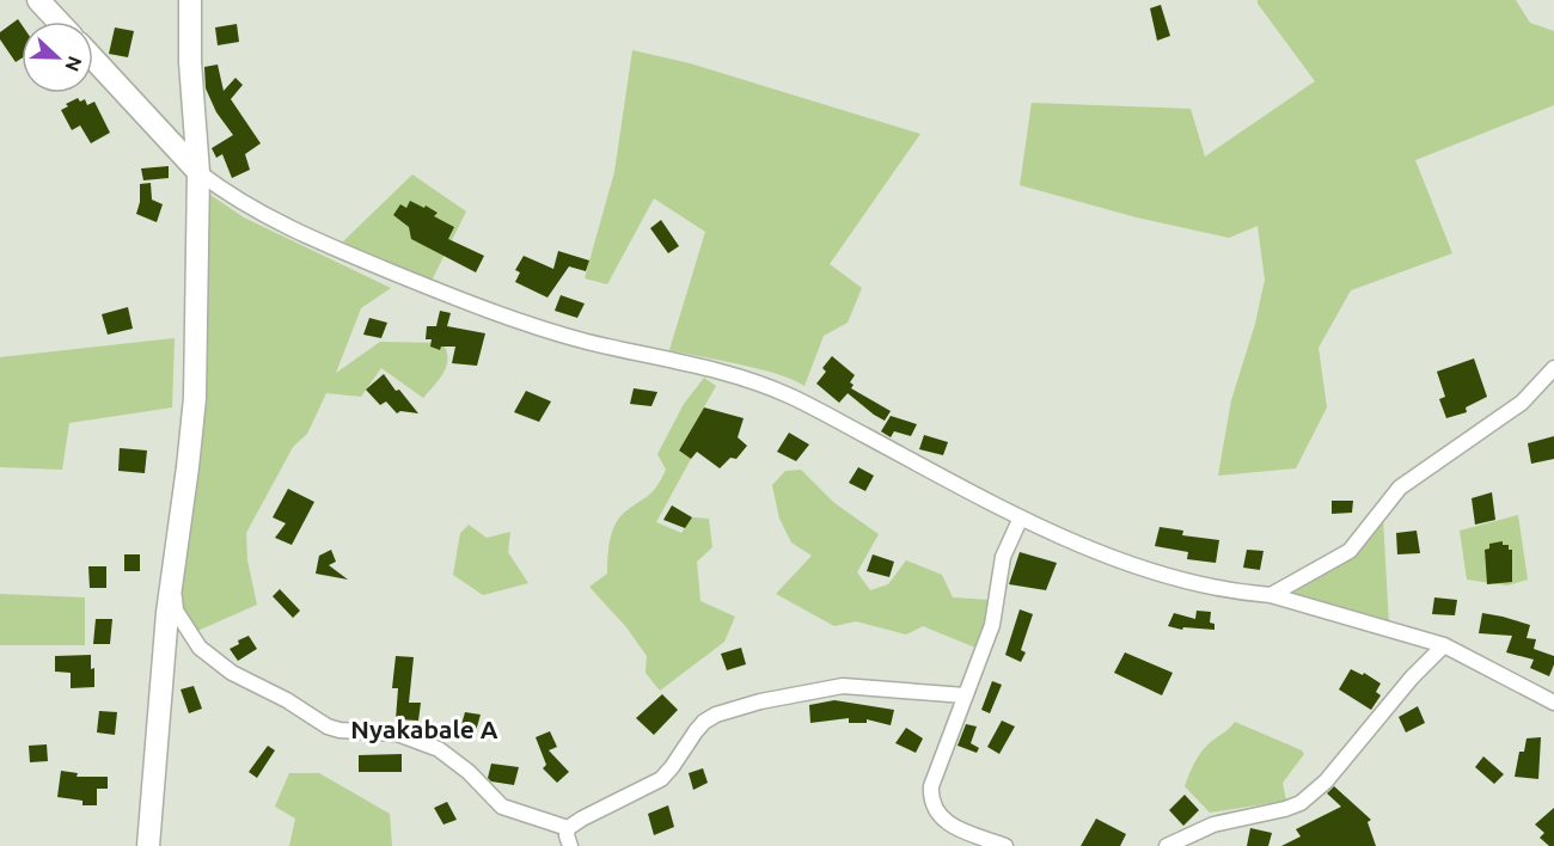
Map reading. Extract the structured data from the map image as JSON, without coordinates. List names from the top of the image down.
{
  "districts": ["Nyakabale A"],
  "north": "right"
}
